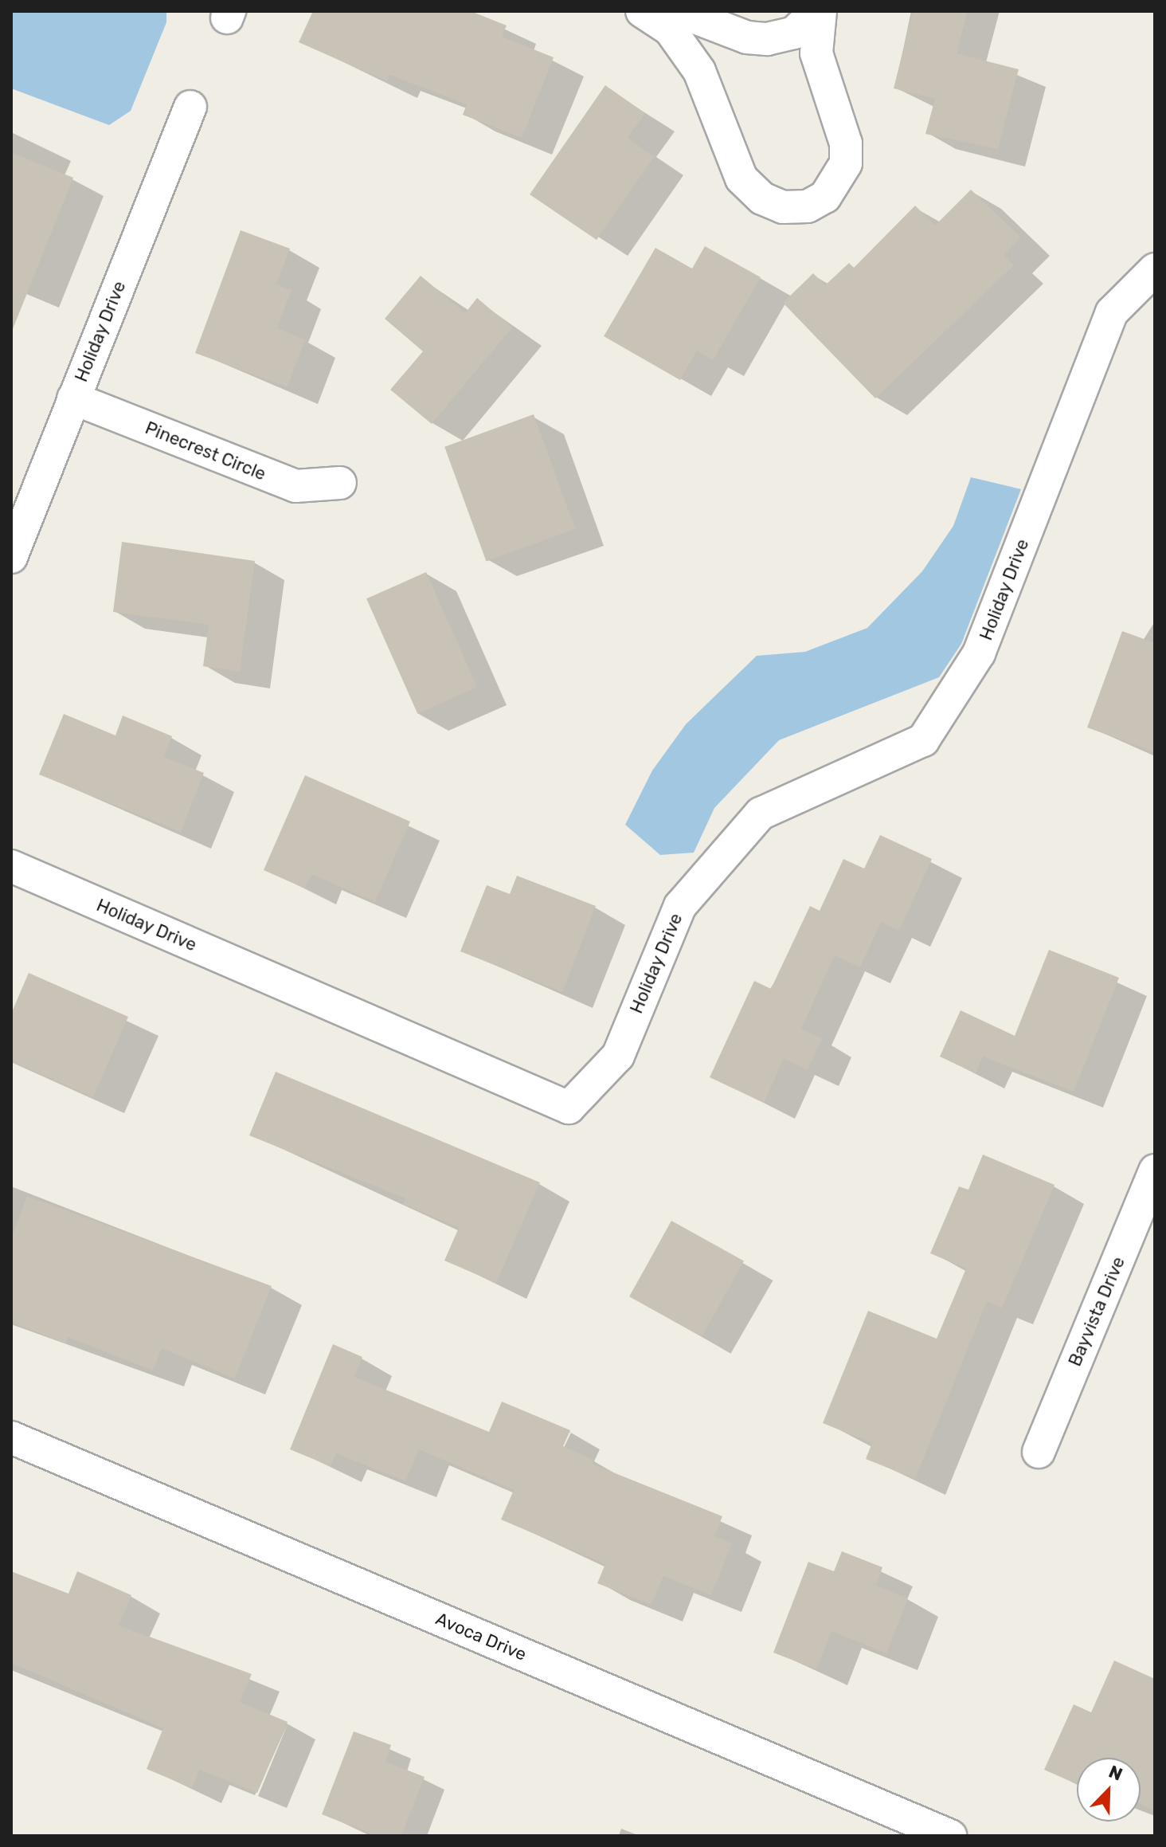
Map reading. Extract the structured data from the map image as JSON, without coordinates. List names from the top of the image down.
{
  "streets": {
    "street": [
      "Holiday Drive",
      "Pinecrest Circle",
      "Bayvista Drive",
      "Avoca Drive"
    ]
  },
  "crossings": [
    ["Holiday Drive", "Pinecrest Circle"]
  ],
  "north": "top right"
}
